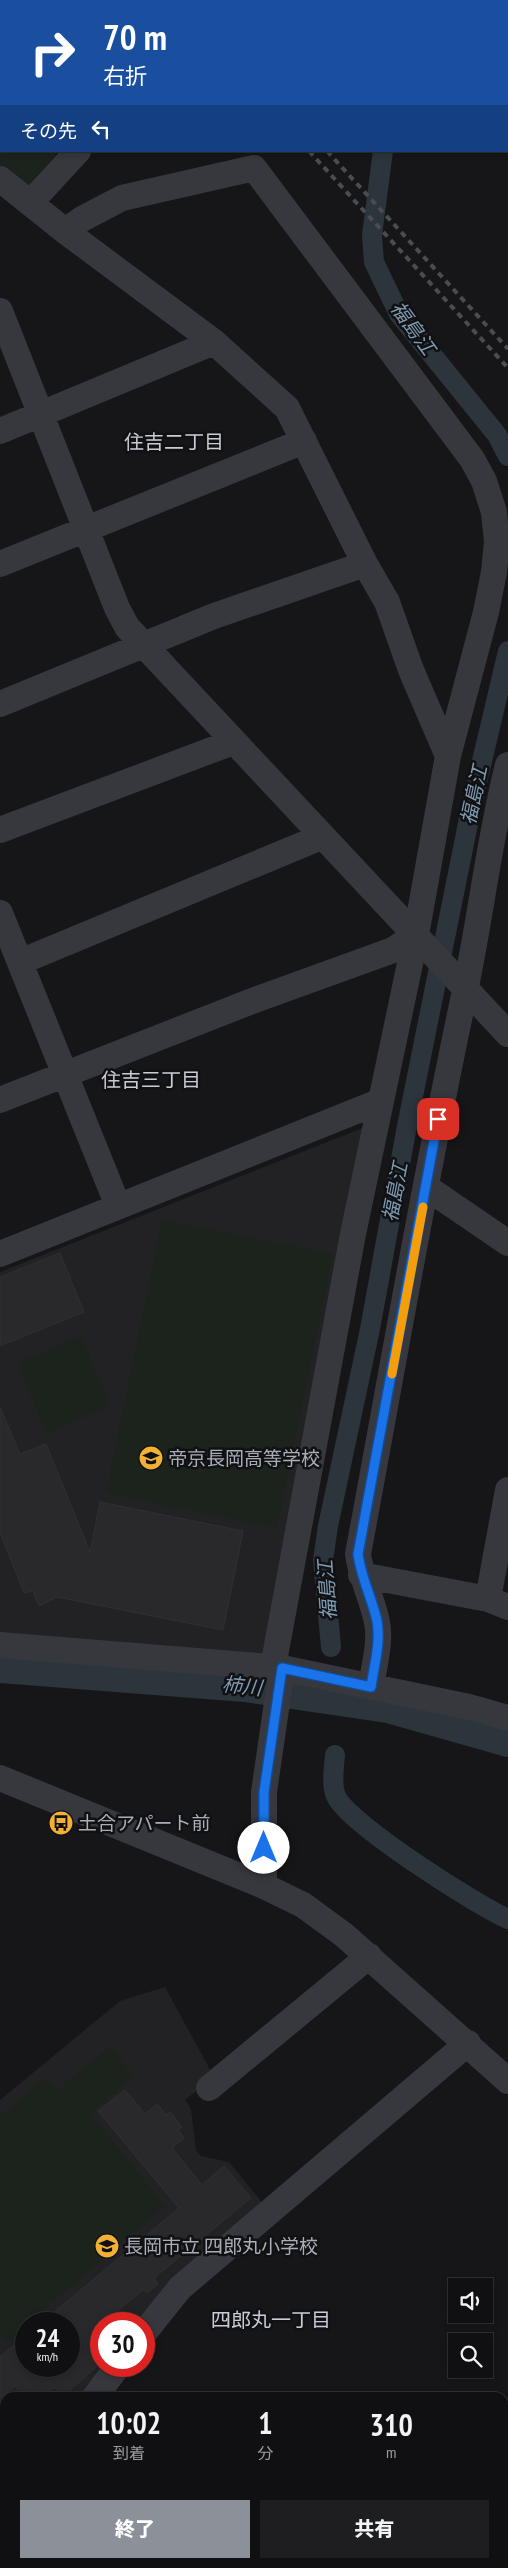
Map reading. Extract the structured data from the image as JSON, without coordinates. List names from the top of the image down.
{
  "districts": ["住吉二丁目", "住吉三丁目", "四郎丸一丁目"],
  "water": ["福島江", "柿川"],
  "places": {
    "school or university": ["帝京長岡高等学校", "長岡市立 四郎丸小学校"],
    "bus stop": ["土合アパート前"]
  },
  "page": {
    "turn": ["70 m", "右折"],
    "then": "その先",
    "speed": "24 km/h",
    "limit": "30",
    "eta": [
      "10:02",
      "到着",
      "1",
      "分",
      "310",
      "m"
    ],
    "buttons": ["終了", "共有"]
  }
}
